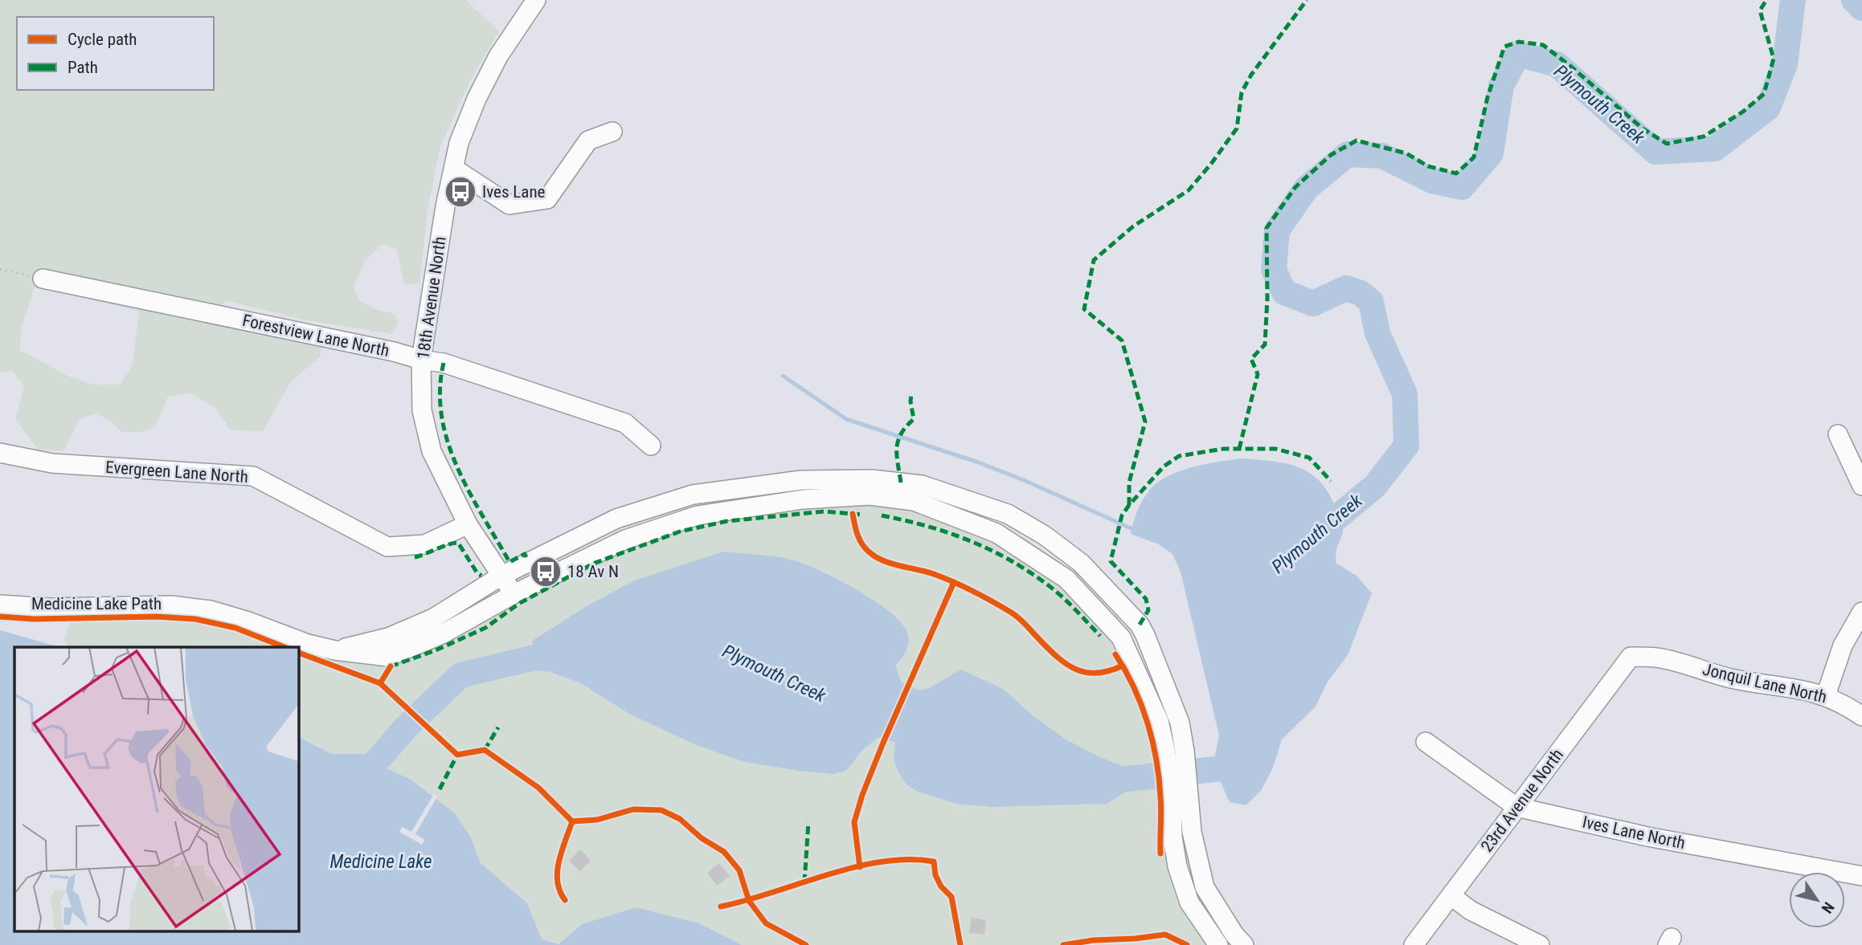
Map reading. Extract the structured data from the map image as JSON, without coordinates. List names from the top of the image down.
{
  "streets": {
    "street": [
      "18th Avenue North",
      "Forestview Lane North",
      "Evergreen Lane North",
      "Jonquil Lane North",
      "23rd Avenue North",
      "Ives Lane North"
    ],
    "cycle path": ["Medicine Lake Path"]
  },
  "crossings": [
    ["18th Avenue North", "Forestview Lane North"],
    ["18th Avenue North", "Evergreen Lane North"],
    ["Jonquil Lane North", "23rd Avenue North"],
    ["23rd Avenue North", "Ives Lane North"]
  ],
  "water": ["Plymouth Creek", "Medicine Lake"],
  "places": {
    "bus stop": ["Ives Lane", "18 Av N"]
  },
  "legend": ["Cycle path", "Path"],
  "north": "bottom right"
}
